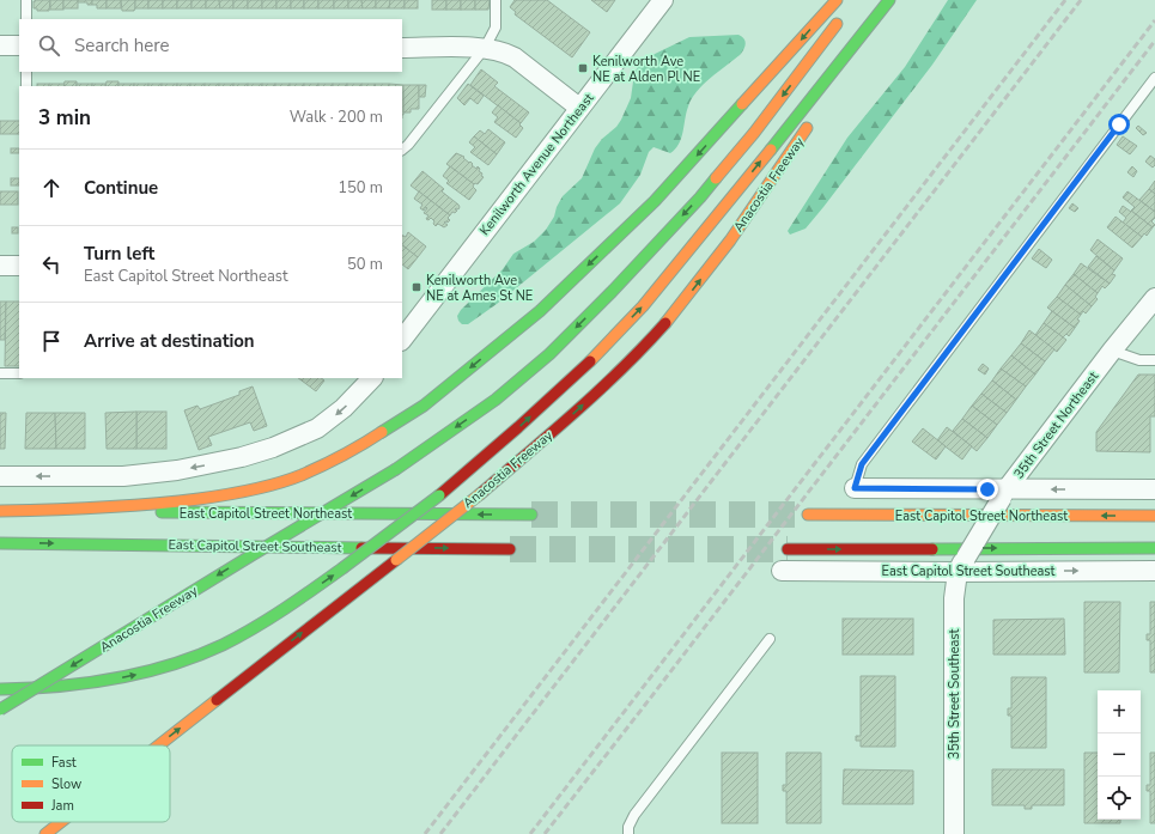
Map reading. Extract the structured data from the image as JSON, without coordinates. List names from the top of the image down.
{
  "streets": {
    "main road": ["Anacostia Freeway", "East Capitol Street Northeast", "East Capitol Street Southeast"],
    "street": ["Kenilworth Avenue Northeast", "35th Street Northeast", "35th Street Southeast"]
  },
  "crossings": [
    ["35th Street Northeast", "East Capitol Street Northeast"],
    ["35th Street Northeast", "East Capitol Street Southeast"],
    ["35th Street Northeast", "35th Street Southeast"],
    ["East Capitol Street Southeast", "35th Street Southeast"]
  ],
  "one_way": ["East Capitol Street Northeast"],
  "places": {
    "transit": ["Kenilworth Ave NE at Alden Pl NE", "Kenilworth Ave NE at Ames St NE"]
  },
  "legend": ["Fast", "Slow", "Jam"],
  "page": {
    "search": "Search here",
    "heading": ["3 min", "Walk · 200 m"],
    "list": [
      ["Continue", "150 m"],
      ["Turn left", "East Capitol Street Northeast", "50 m"],
      "Arrive at destination"
    ],
    "map_buttons": ["+", "−"]
  }
}
